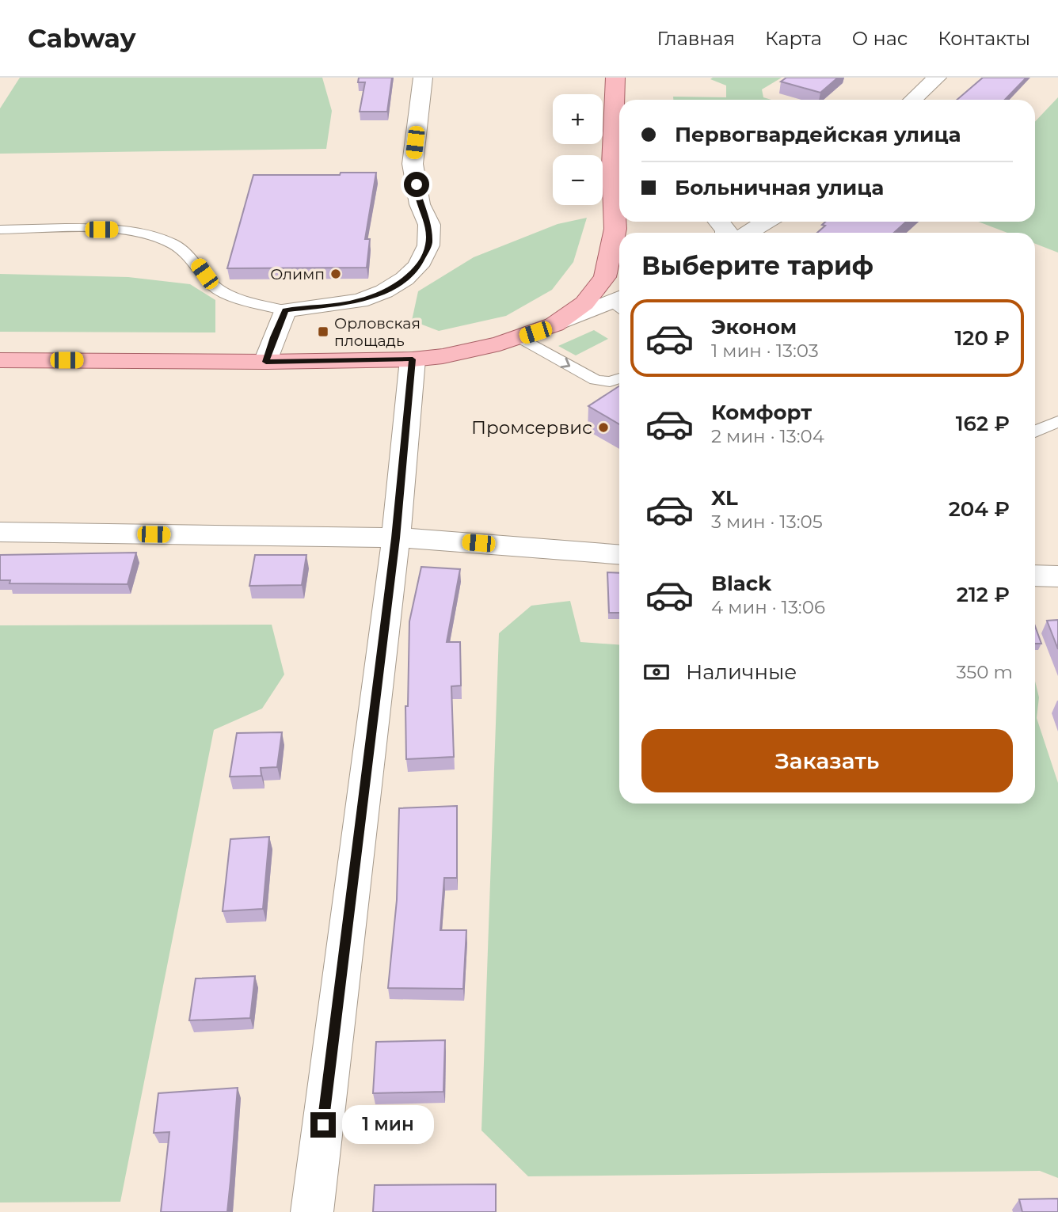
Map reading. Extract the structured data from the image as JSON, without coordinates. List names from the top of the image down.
{
  "places": {
    "other": ["Олимп", "Промсервис"],
    "transit": ["Орловская площадь"]
  },
  "page": {
    "header": "Cabway",
    "nav": [
      "Главная",
      "Карта",
      "О нас",
      "Контакты"
    ],
    "map_buttons": ["+", "−"],
    "banner": ["Первогвардейская улица", "Больничная улица"],
    "heading": "Выберите тариф",
    "list": [
      {
        "name": "Эконом",
        "note": "1 мин · 13:03",
        "value": "120 ₽"
      },
      {
        "name": "Комфорт",
        "note": "2 мин · 13:04",
        "value": "162 ₽"
      },
      {
        "name": "XL",
        "note": "3 мин · 13:05",
        "value": "204 ₽"
      },
      {
        "name": "Black",
        "note": "4 мин · 13:06",
        "value": "212 ₽"
      }
    ],
    "pay": ["Наличные", "350 m"],
    "buttons": "Заказать",
    "bubble": "1 мин"
  }
}
